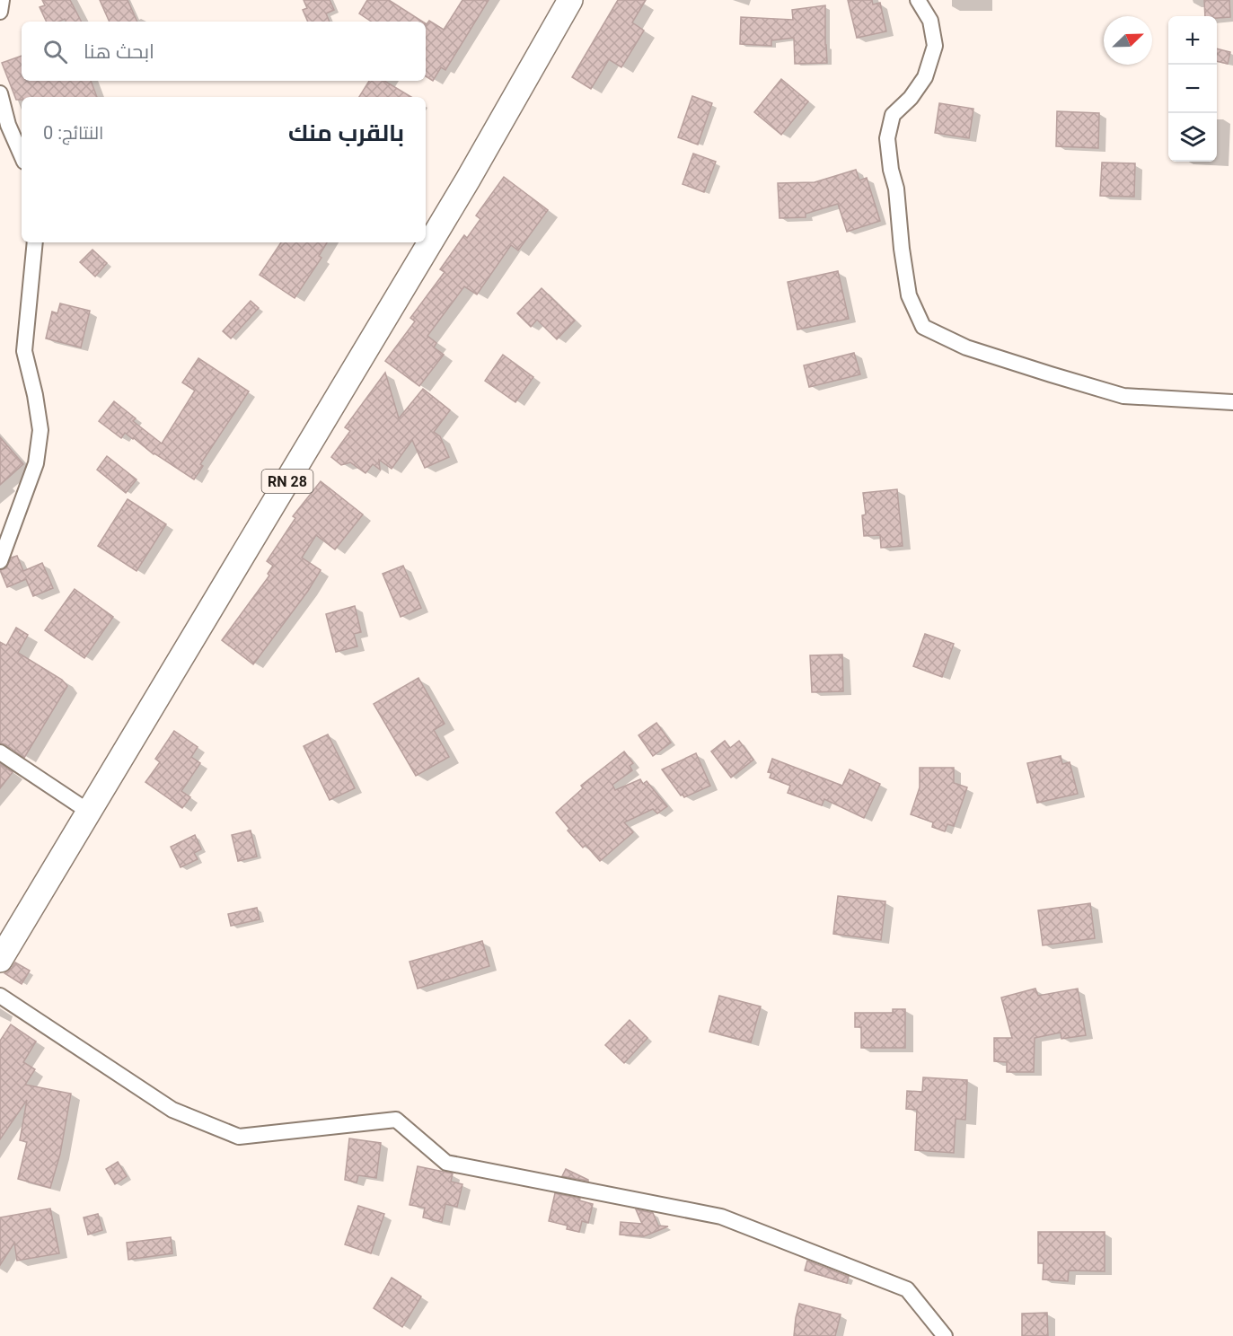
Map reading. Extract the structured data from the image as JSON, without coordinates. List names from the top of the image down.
{
  "streets": {
    "main road": ["RN 28"]
  },
  "north": "top right",
  "page": {
    "map_buttons": ["+", "−"],
    "search": "ابحث هنا",
    "heading": ["بالقرب منك", "النتائج: 0"]
  }
}
